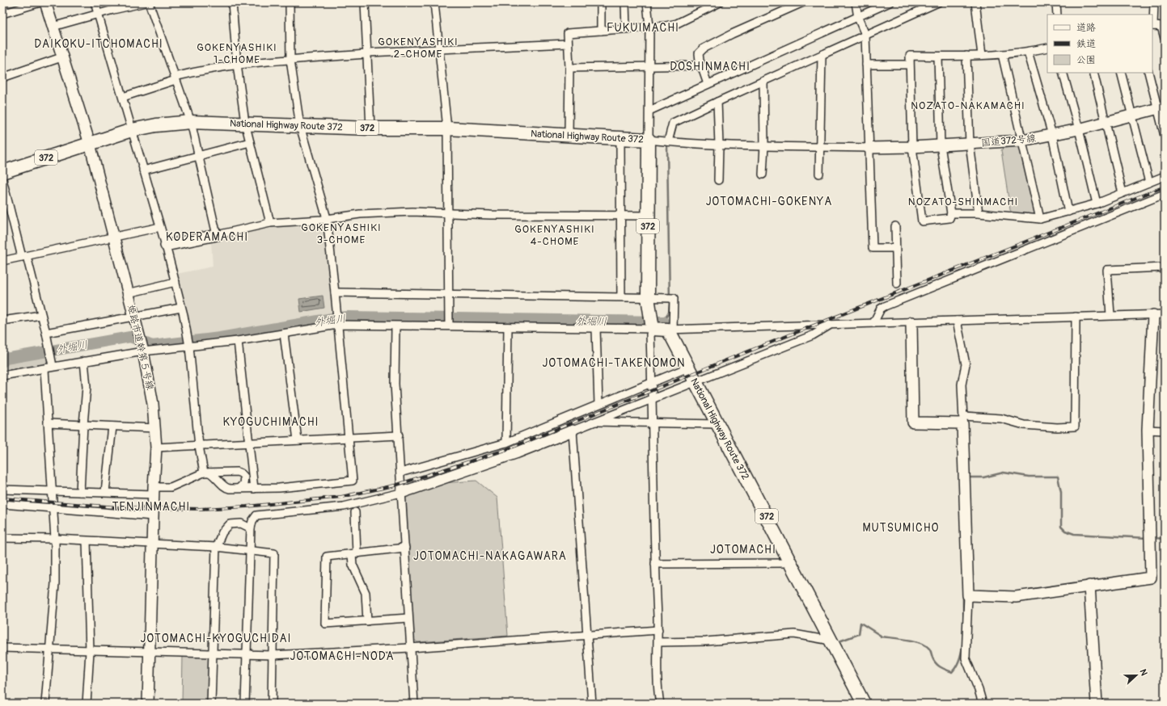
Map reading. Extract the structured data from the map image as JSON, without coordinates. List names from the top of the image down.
{
  "streets": {
    "highway": ["National Highway Route 372", "372"],
    "street": ["国道372号線", "姫路市道幹第５号線"]
  },
  "crossings": [
    ["National Highway Route 372", "姫路市道幹第５号線"]
  ],
  "districts": [
    "FUKUIMACHI",
    "GOKENYASHIKI 2-CHOME",
    "DAIKOKU-ITCHOMACHI",
    "GOKENYASHIKI 1-CHOME",
    "DOSHINMACHI",
    "NOZATO-NAKAMACHI",
    "JOTOMACHI-GOKENYA",
    "NOZATO-SHINMACHI",
    "GOKENYASHIKI 3-CHOME",
    "GOKENYASHIKI 4-CHOME",
    "KODERAMACHI",
    "JOTOMACHI-TAKENOMON",
    "KYOGUCHIMACHI",
    "TENJINMACHI",
    "MUTSUMICHO",
    "JOTOMACHI",
    "JOTOMACHI-NAKAGAWARA",
    "JOTOMACHI-KYOGUCHIDAI",
    "JOTOMACHI-NODA"
  ],
  "water": ["外堀川"],
  "legend": ["道路", "鉄道", "公園"],
  "north": "right"
}
